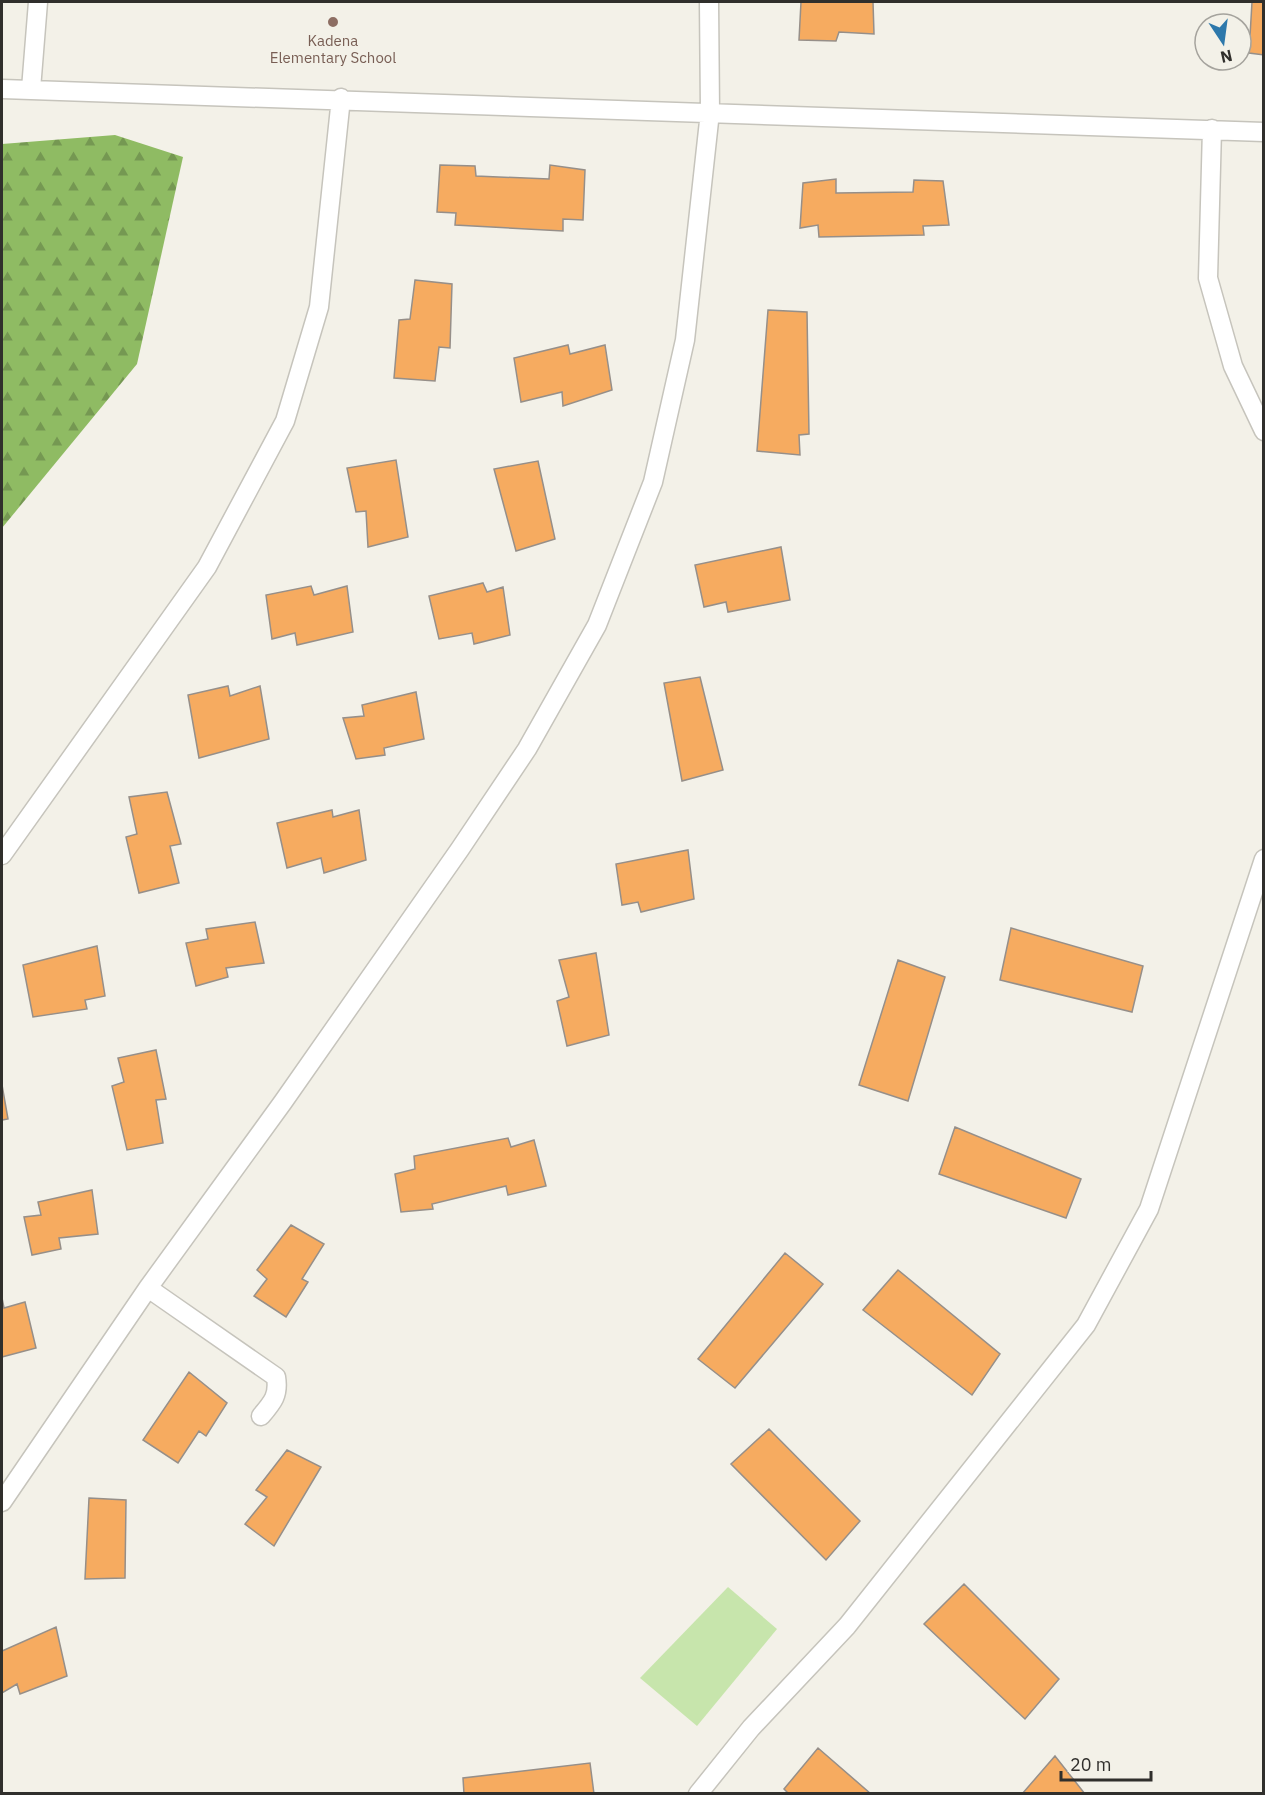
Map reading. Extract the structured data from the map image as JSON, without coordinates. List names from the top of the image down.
{
  "places": ["Kadena Elementary School"],
  "scale_bar": "20 m",
  "north": "bottom"
}
